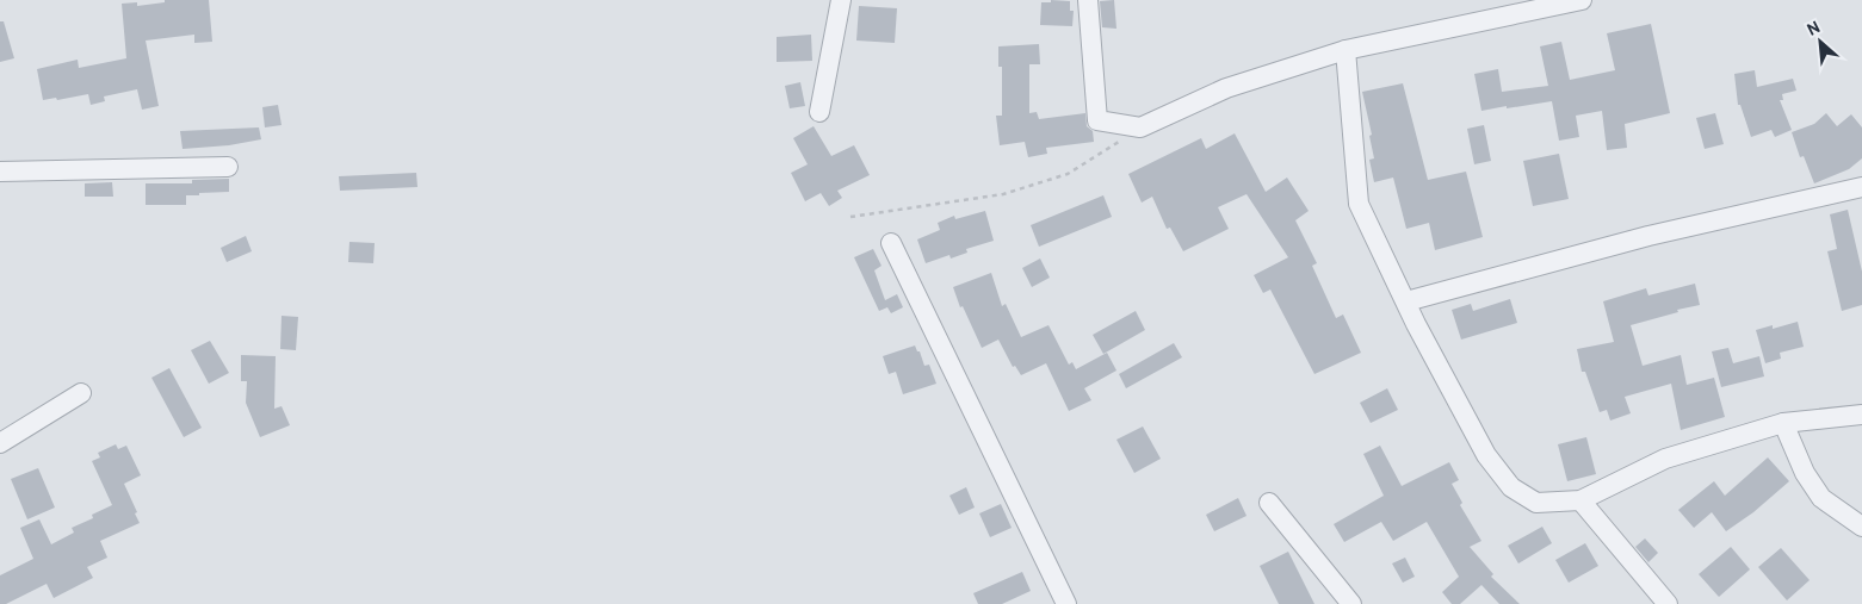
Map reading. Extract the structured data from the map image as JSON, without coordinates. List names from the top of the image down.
{
  "north": "top left"
}
